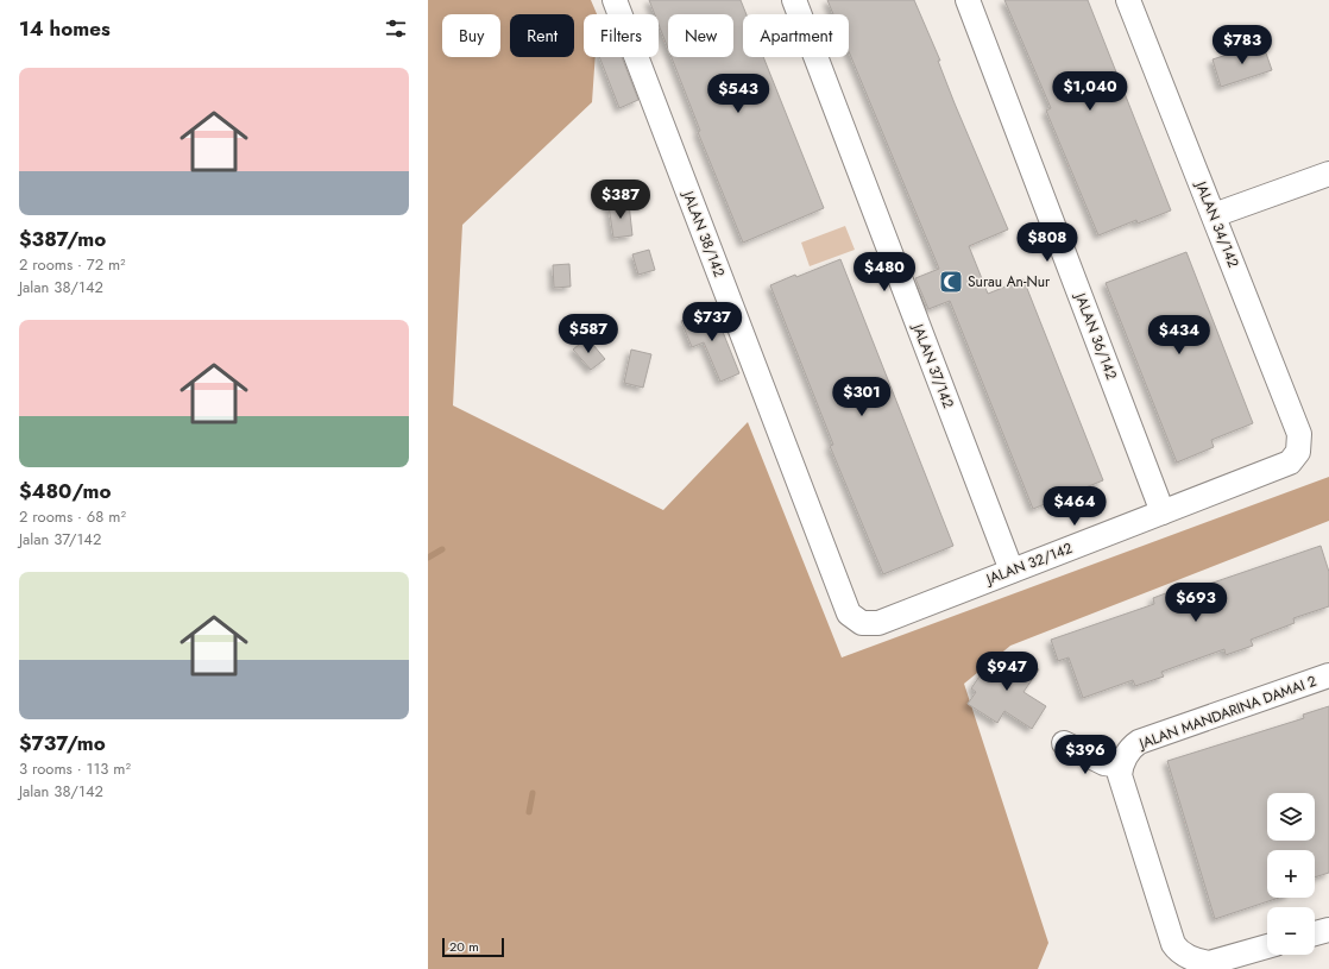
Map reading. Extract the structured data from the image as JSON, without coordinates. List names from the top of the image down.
{
  "streets": {
    "street": [
      "JALAN 34/142",
      "JALAN 38/142",
      "JALAN 36/142",
      "JALAN 37/142",
      "JALAN 32/142",
      "JALAN MANDARINA DAMAI 2"
    ]
  },
  "crossings": [
    ["JALAN 34/142", "JALAN 32/142"],
    ["JALAN 38/142", "JALAN 32/142"],
    ["JALAN 36/142", "JALAN 32/142"],
    ["JALAN 37/142", "JALAN 32/142"]
  ],
  "places": {
    "mosque": ["Surau An-Nur"]
  },
  "scale_bar": "20 m",
  "page": {
    "heading": "14 homes",
    "chip": [
      "Buy",
      "Rent",
      "Filters",
      "New",
      "Apartment"
    ],
    "price": [
      "$783",
      "$1,040",
      "$543",
      "$387",
      "$808",
      "$480",
      "$737",
      "$587",
      "$434",
      "$301",
      "$464",
      "$693",
      "$947",
      "$396"
    ],
    "list": [
      {
        "name": "$387/mo",
        "note": "2 rooms · 72 m² · Jalan 38/142"
      },
      {
        "name": "$480/mo",
        "note": "2 rooms · 68 m² · Jalan 37/142"
      },
      {
        "name": "$737/mo",
        "note": "3 rooms · 113 m² · Jalan 38/142"
      }
    ],
    "map_buttons": ["+", "−"],
    "scale": "20 m"
  }
}
